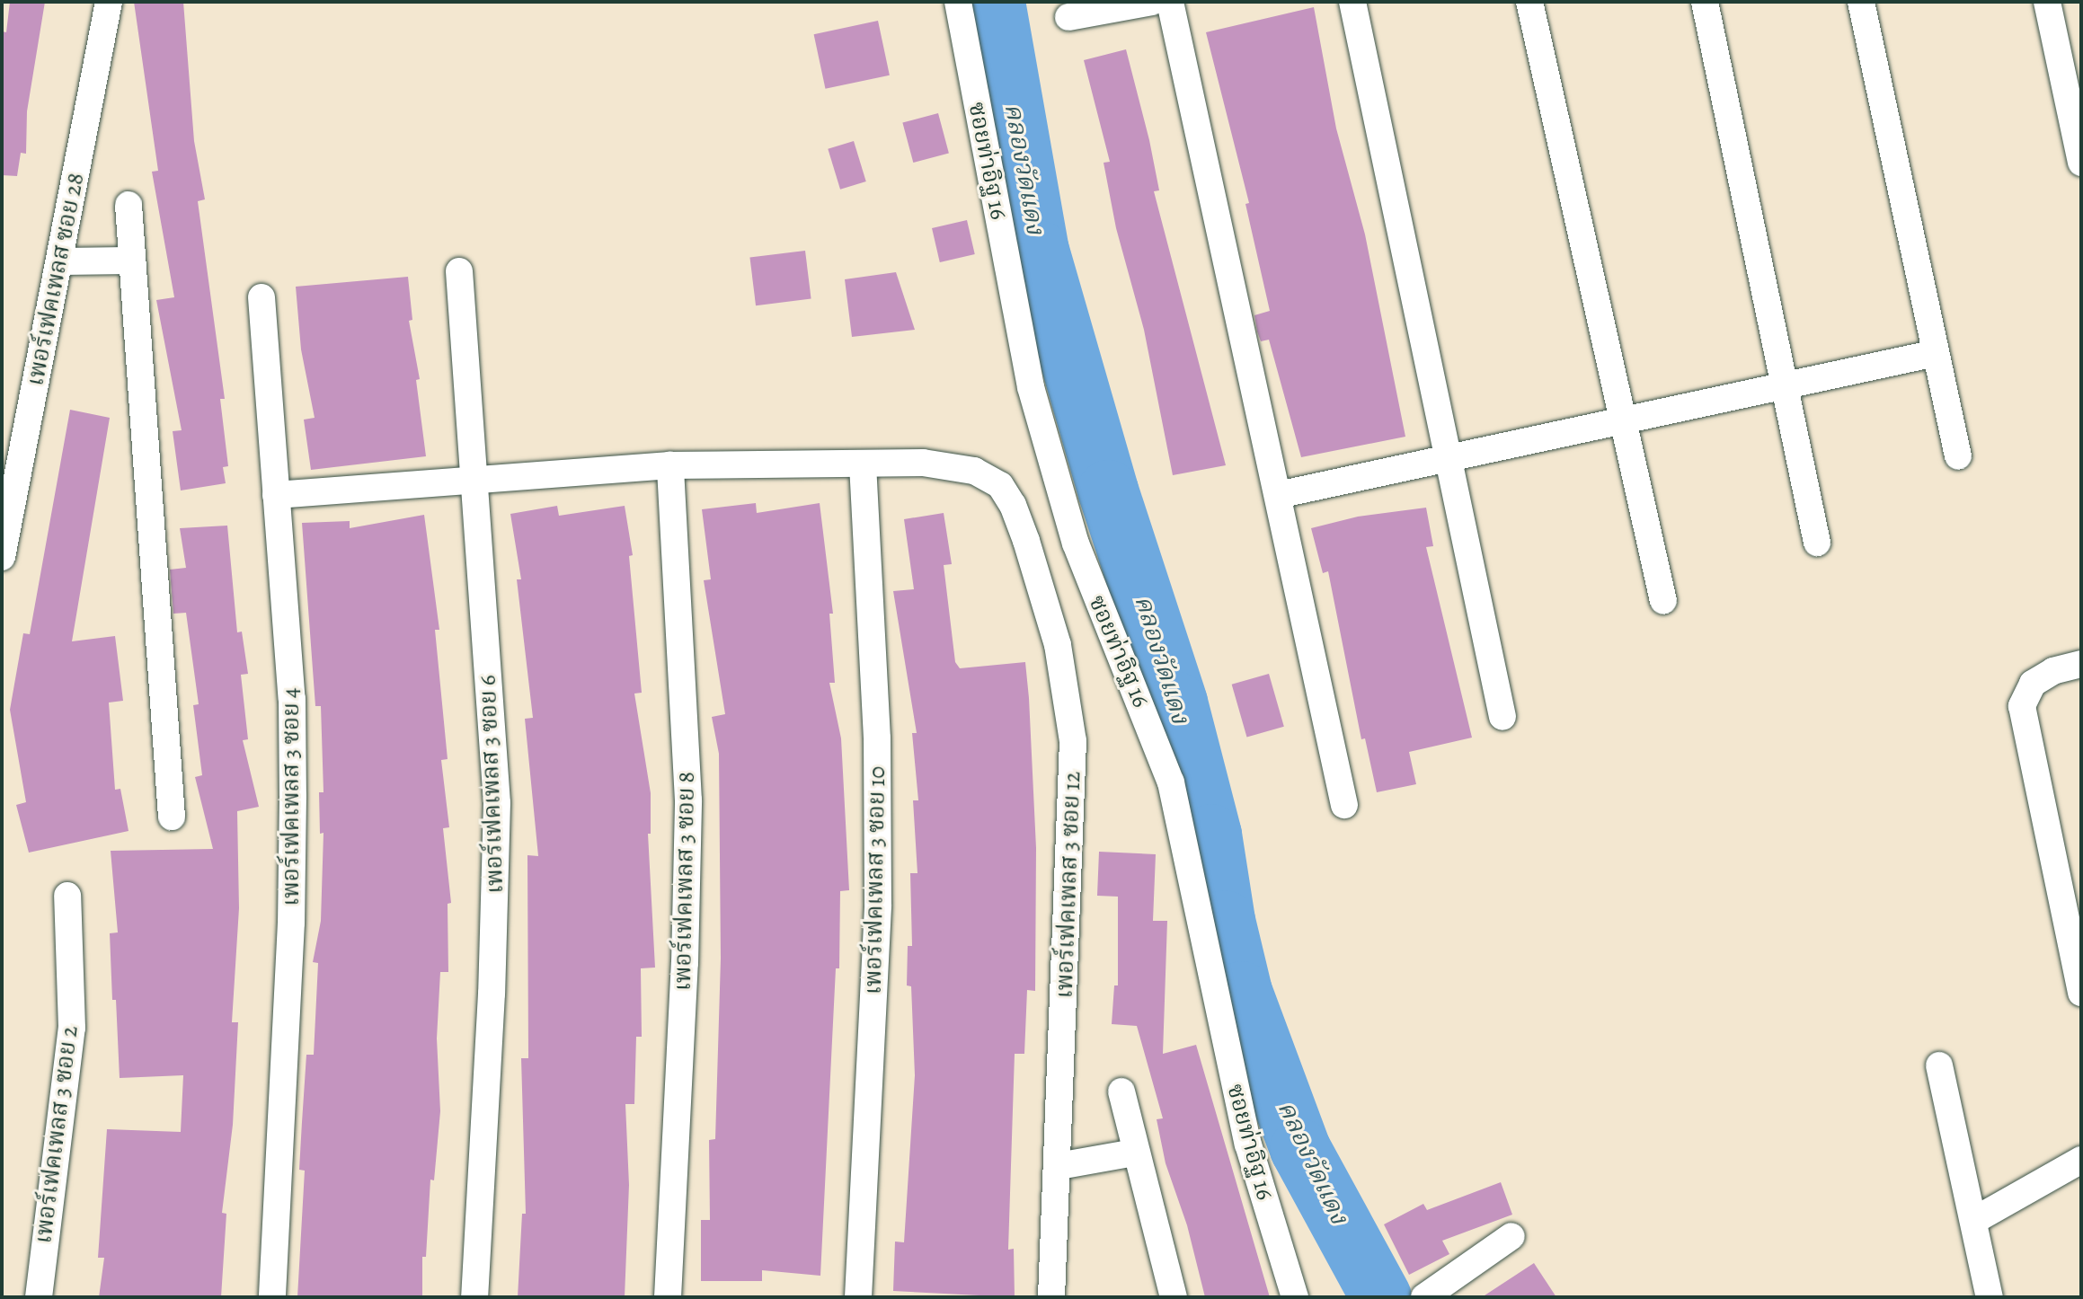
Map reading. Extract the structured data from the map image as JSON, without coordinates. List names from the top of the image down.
{
  "streets": {
    "street": [
      "ซอยท่าอิฐ 16",
      "เพอร์เฟคเพลส ซอย 28",
      "เพอร์เฟคเพลส 3 ซอย 6",
      "เพอร์เฟคเพลส 3 ซอย 4",
      "เพอร์เฟคเพลส 3 ซอย 10",
      "เพอร์เฟคเพลส 3 ซอย 8",
      "เพอร์เฟคเพลส 3 ซอย 12",
      "เพอร์เฟคเพลส 3 ซอย 2"
    ]
  },
  "crossings": [
    ["เพอร์เฟคเพลส 3 ซอย 10", "เพอร์เฟคเพลส 3 ซอย 12"]
  ],
  "water": ["คลองวัดแดง"]
}
